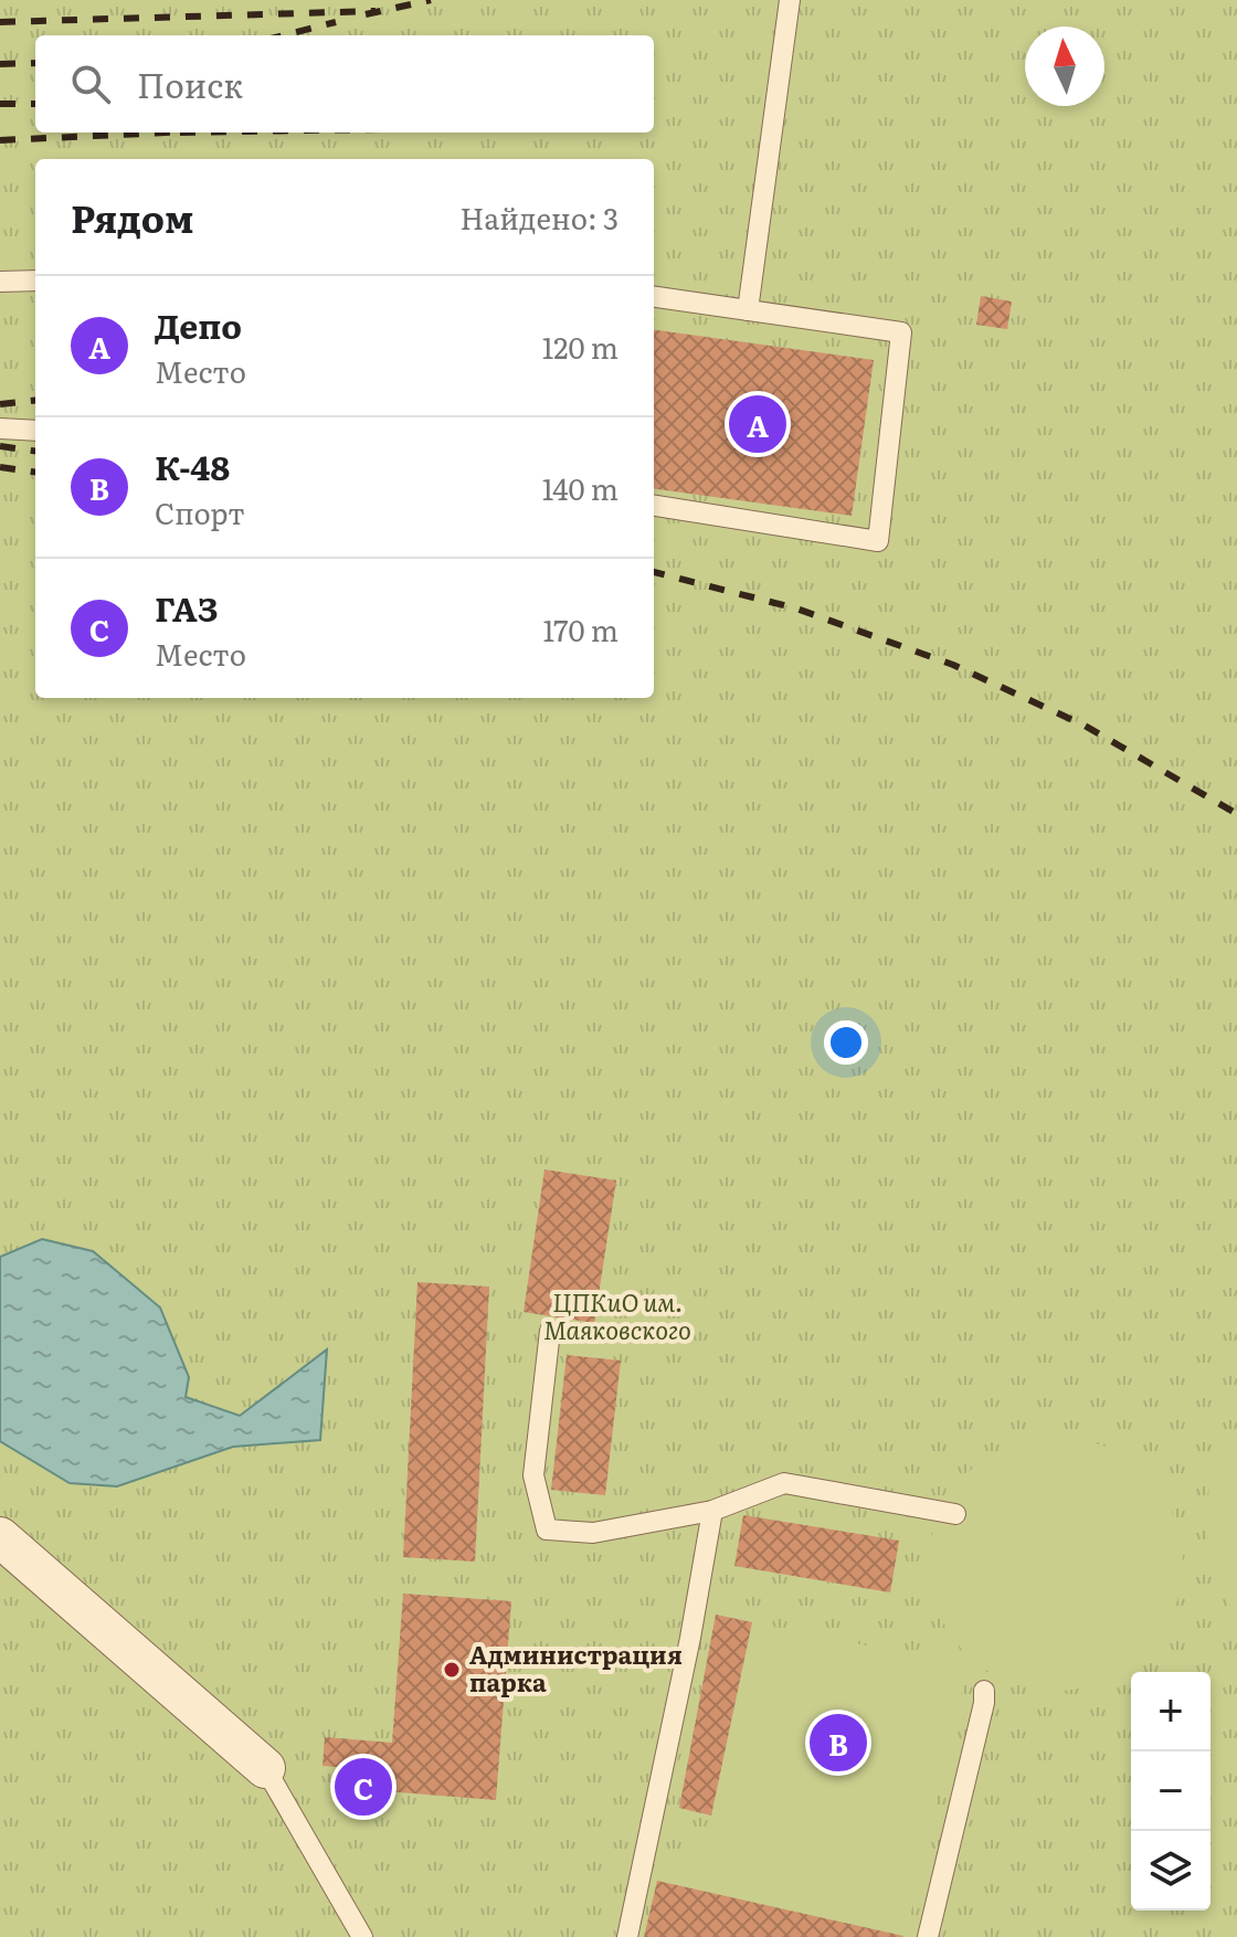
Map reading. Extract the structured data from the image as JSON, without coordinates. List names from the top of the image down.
{
  "parks": ["ЦПКиО им. Маяковского"],
  "places": ["Администрация парка"],
  "north": "top",
  "page": {
    "search": "Поиск",
    "heading": ["Рядом", "Найдено: 3"],
    "list": [
      {
        "mark": "A",
        "name": "Депо",
        "note": "Место",
        "value": "120 m"
      },
      {
        "mark": "B",
        "name": "К-48",
        "note": "Спорт",
        "value": "140 m"
      },
      {
        "mark": "C",
        "name": "ГАЗ",
        "note": "Место",
        "value": "170 m"
      }
    ],
    "pins": ["A", "B", "C"],
    "map_buttons": ["+", "−"]
  }
}
